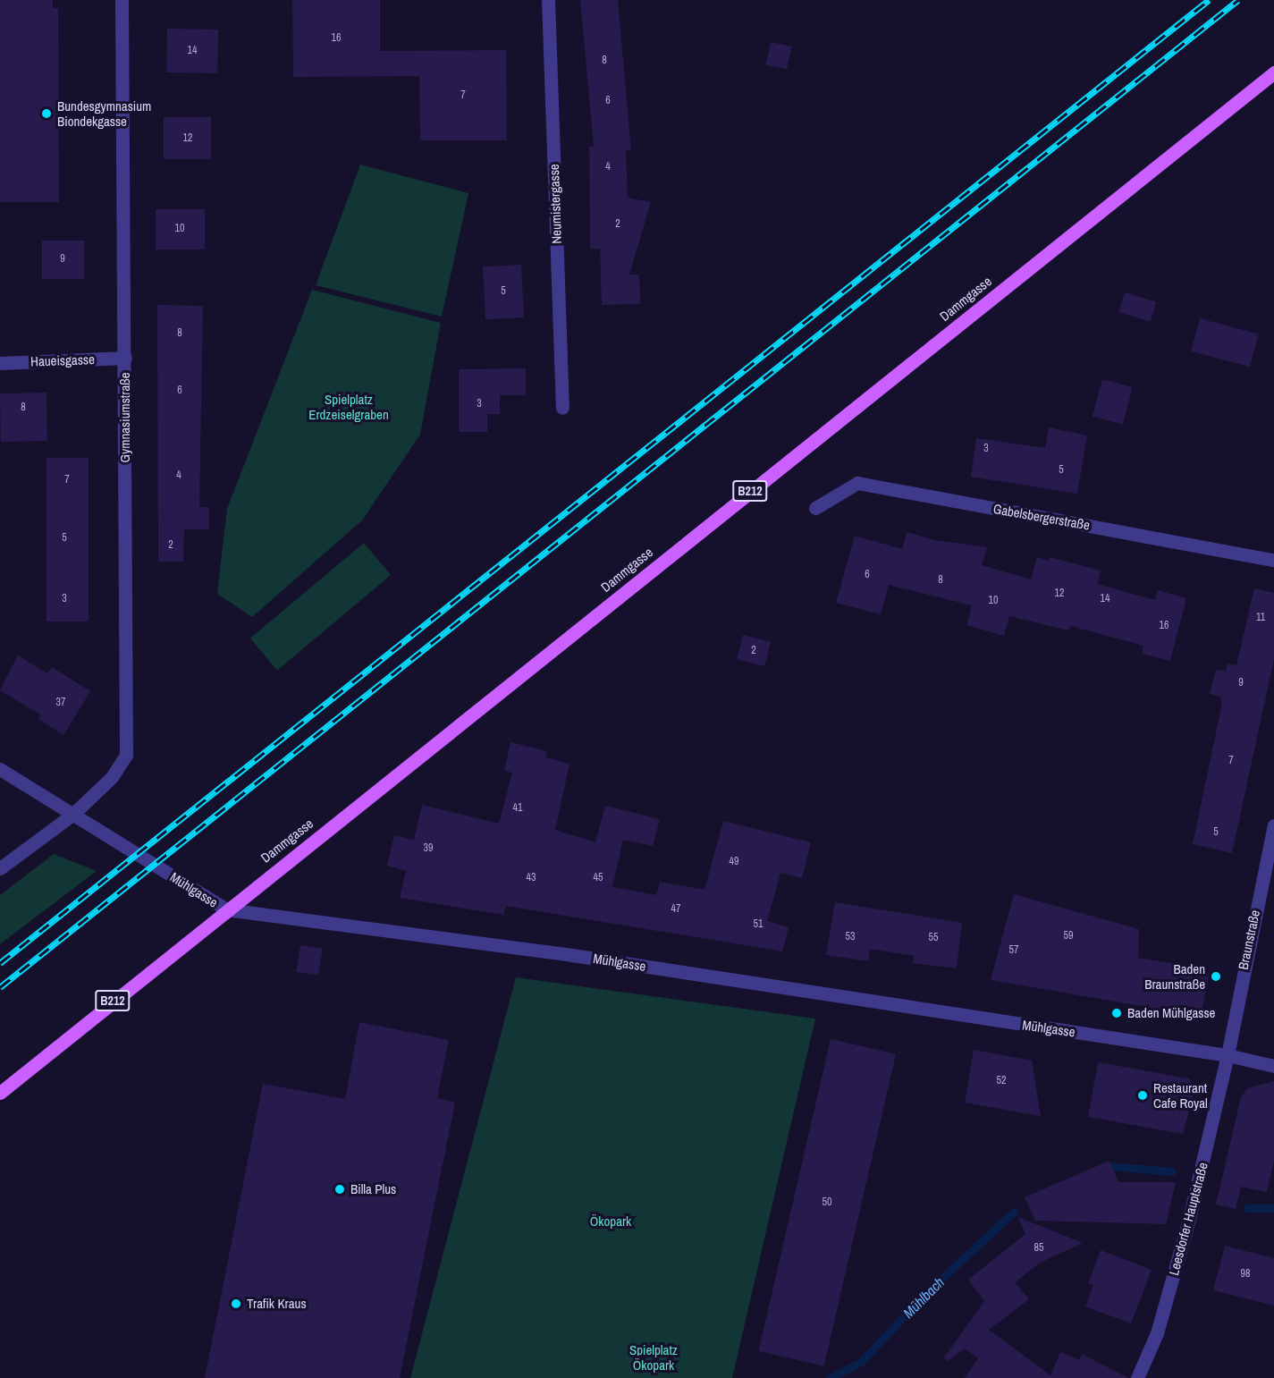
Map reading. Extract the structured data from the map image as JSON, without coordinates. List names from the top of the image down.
{
  "streets": {
    "main road": ["Dammgasse", "B212"],
    "street": [
      "Neumistergasse",
      "Haueisgasse",
      "Gymnasiumstraße",
      "Gabelsbergerstraße",
      "Mühlgasse",
      "Braunstraße",
      "Leesdorfer Hauptstraße"
    ]
  },
  "crossings": [
    ["Dammgasse", "Mühlgasse"],
    ["Haueisgasse", "Gymnasiumstraße"],
    ["Gymnasiumstraße", "Mühlgasse"],
    ["Mühlgasse", "Braunstraße"],
    ["Mühlgasse", "Leesdorfer Hauptstraße"],
    ["Braunstraße", "Leesdorfer Hauptstraße"]
  ],
  "water": ["Mühlbach"],
  "parks": ["Spielplatz Erdzeiselgraben", "Ökopark", "Spielplatz Ökopark"],
  "places": [
    "Bundesgymnasium Biondekgasse",
    "Baden Braunstraße",
    "Baden Mühlgasse",
    "Restaurant Cafe Royal",
    "Billa Plus",
    "Trafik Kraus"
  ],
  "house_numbers": [
    "16",
    "14",
    "8",
    "7",
    "6",
    "12",
    "4",
    "2",
    "10",
    "9",
    "5",
    "8",
    "6",
    "3",
    "8",
    "3",
    "5",
    "4",
    "7",
    "5",
    "2",
    "6",
    "8",
    "12",
    "3",
    "14",
    "10",
    "11",
    "16",
    "2",
    "9",
    "37",
    "7",
    "41",
    "5",
    "39",
    "49",
    "43",
    "45",
    "47",
    "51",
    "59",
    "53",
    "55",
    "57",
    "52",
    "50",
    "85",
    "98"
  ]
}
